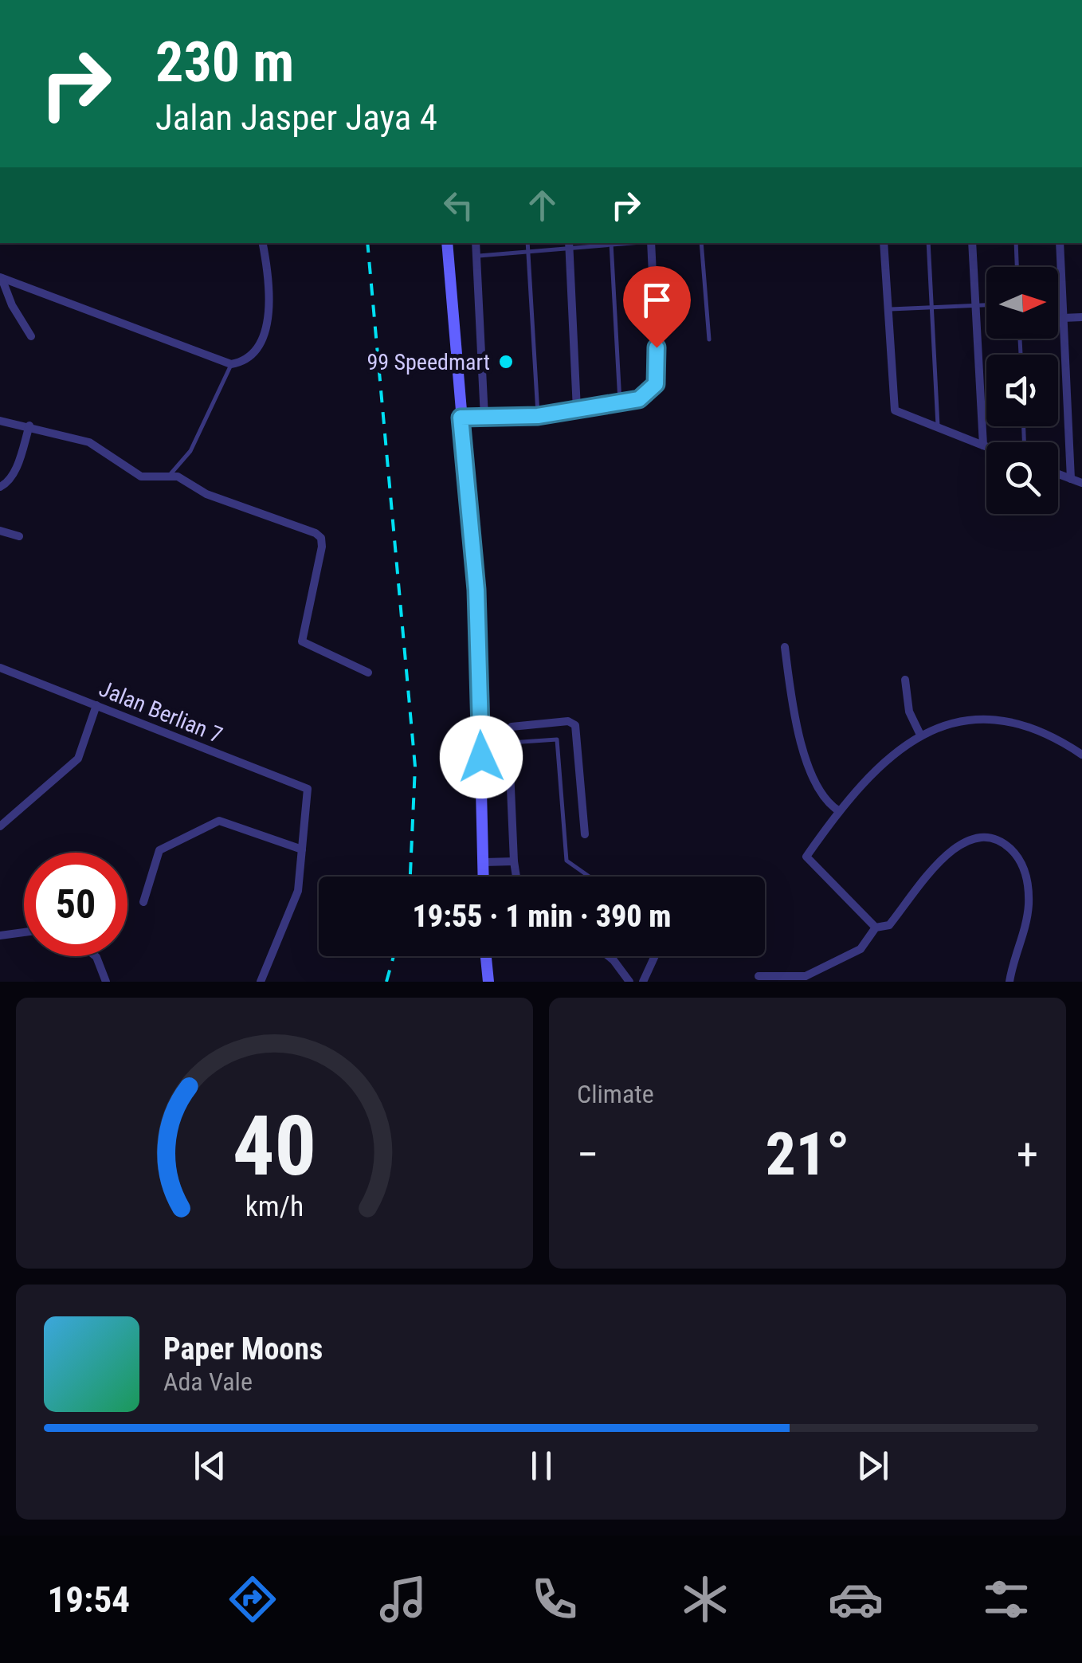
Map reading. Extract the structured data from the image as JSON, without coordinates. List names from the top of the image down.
{
  "streets": {
    "street": ["Jalan Berlian 7"]
  },
  "places": ["99 Speedmart"],
  "north": "right",
  "page": {
    "turn": ["230 m", "Jalan Jasper Jaya 4"],
    "limit": "50",
    "trip": "19:55 · 1 min · 390 m",
    "tile": "Climate",
    "heat": ["−", "21°", "+"],
    "song": ["Paper Moons", "Ada Vale"],
    "tabs": "19:54",
    "gauge": ["40", "km/h"]
  }
}
